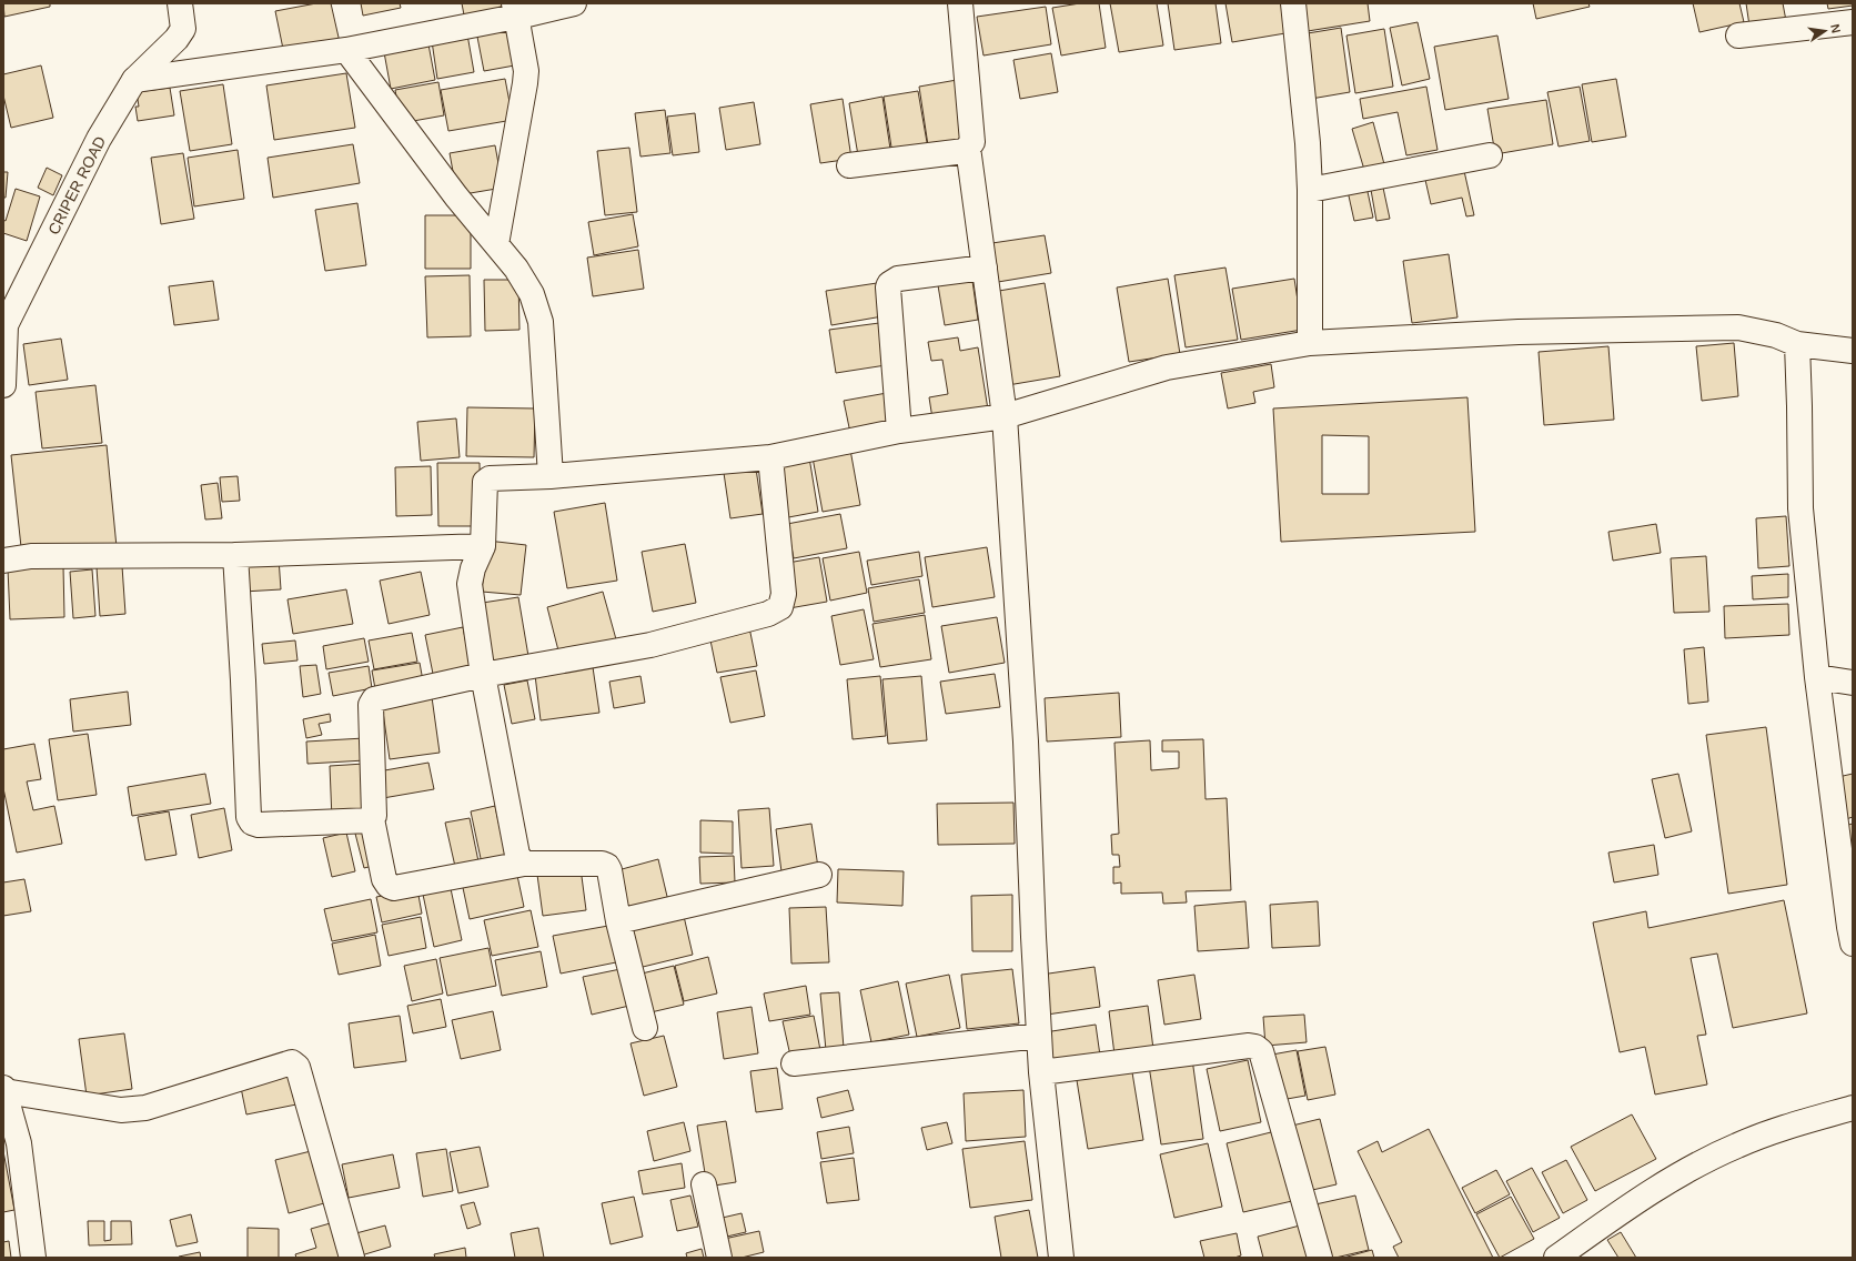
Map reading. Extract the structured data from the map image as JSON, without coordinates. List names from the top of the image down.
{
  "streets": {
    "street": ["CRIPER ROAD"]
  },
  "north": "right"
}
